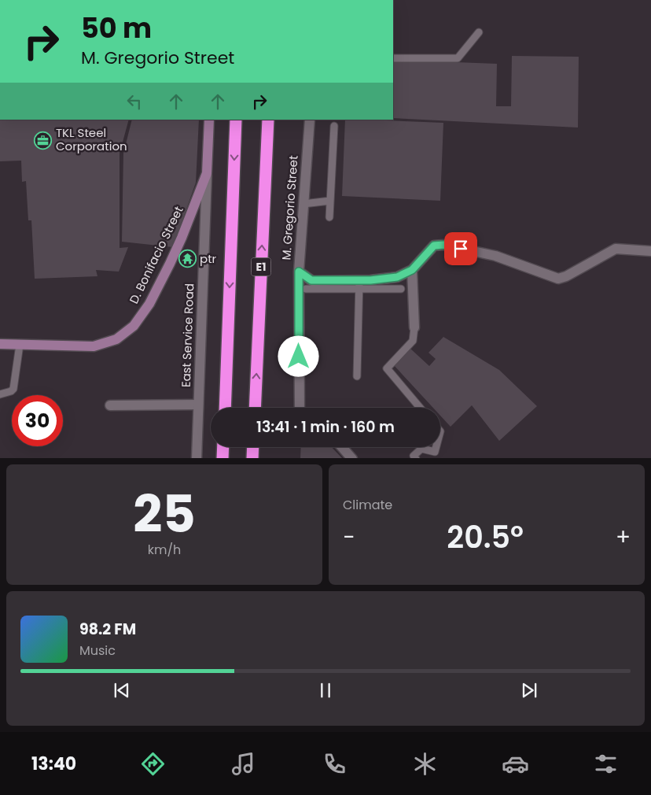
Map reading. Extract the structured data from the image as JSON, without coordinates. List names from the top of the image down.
{
  "streets": {
    "highway": ["E1"],
    "main road": ["D. Bonifacio Street", "East Service Road"],
    "street": ["M. Gregorio Street"]
  },
  "crossings": [
    ["D. Bonifacio Street", "East Service Road"]
  ],
  "places": {
    "office": ["TKL Steel Corporation"],
    "temple": ["ptr"]
  },
  "page": {
    "turn": ["50 m", "M. Gregorio Street"],
    "limit": "30",
    "trip": "13:41 · 1 min · 160 m",
    "tile": [
      ["25", "km/h"],
      "Climate"
    ],
    "heat": ["−", "20.5°", "+"],
    "song": ["98.2 FM", "Music"],
    "tabs": "13:40"
  }
}
